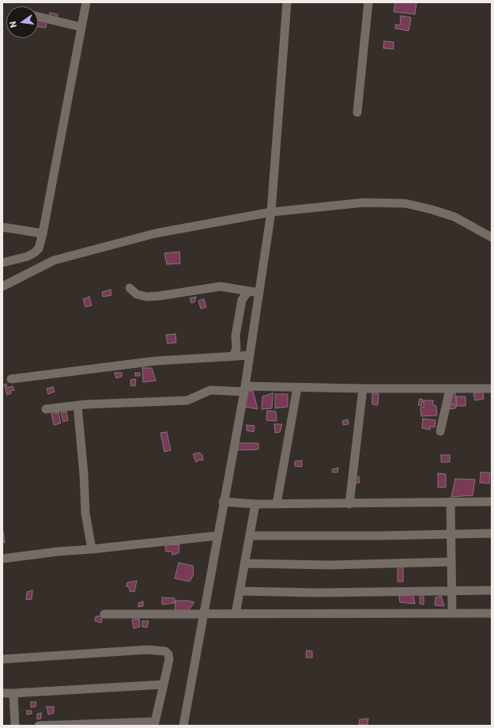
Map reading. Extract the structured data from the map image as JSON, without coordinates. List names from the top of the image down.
{
  "north": "left"
}
